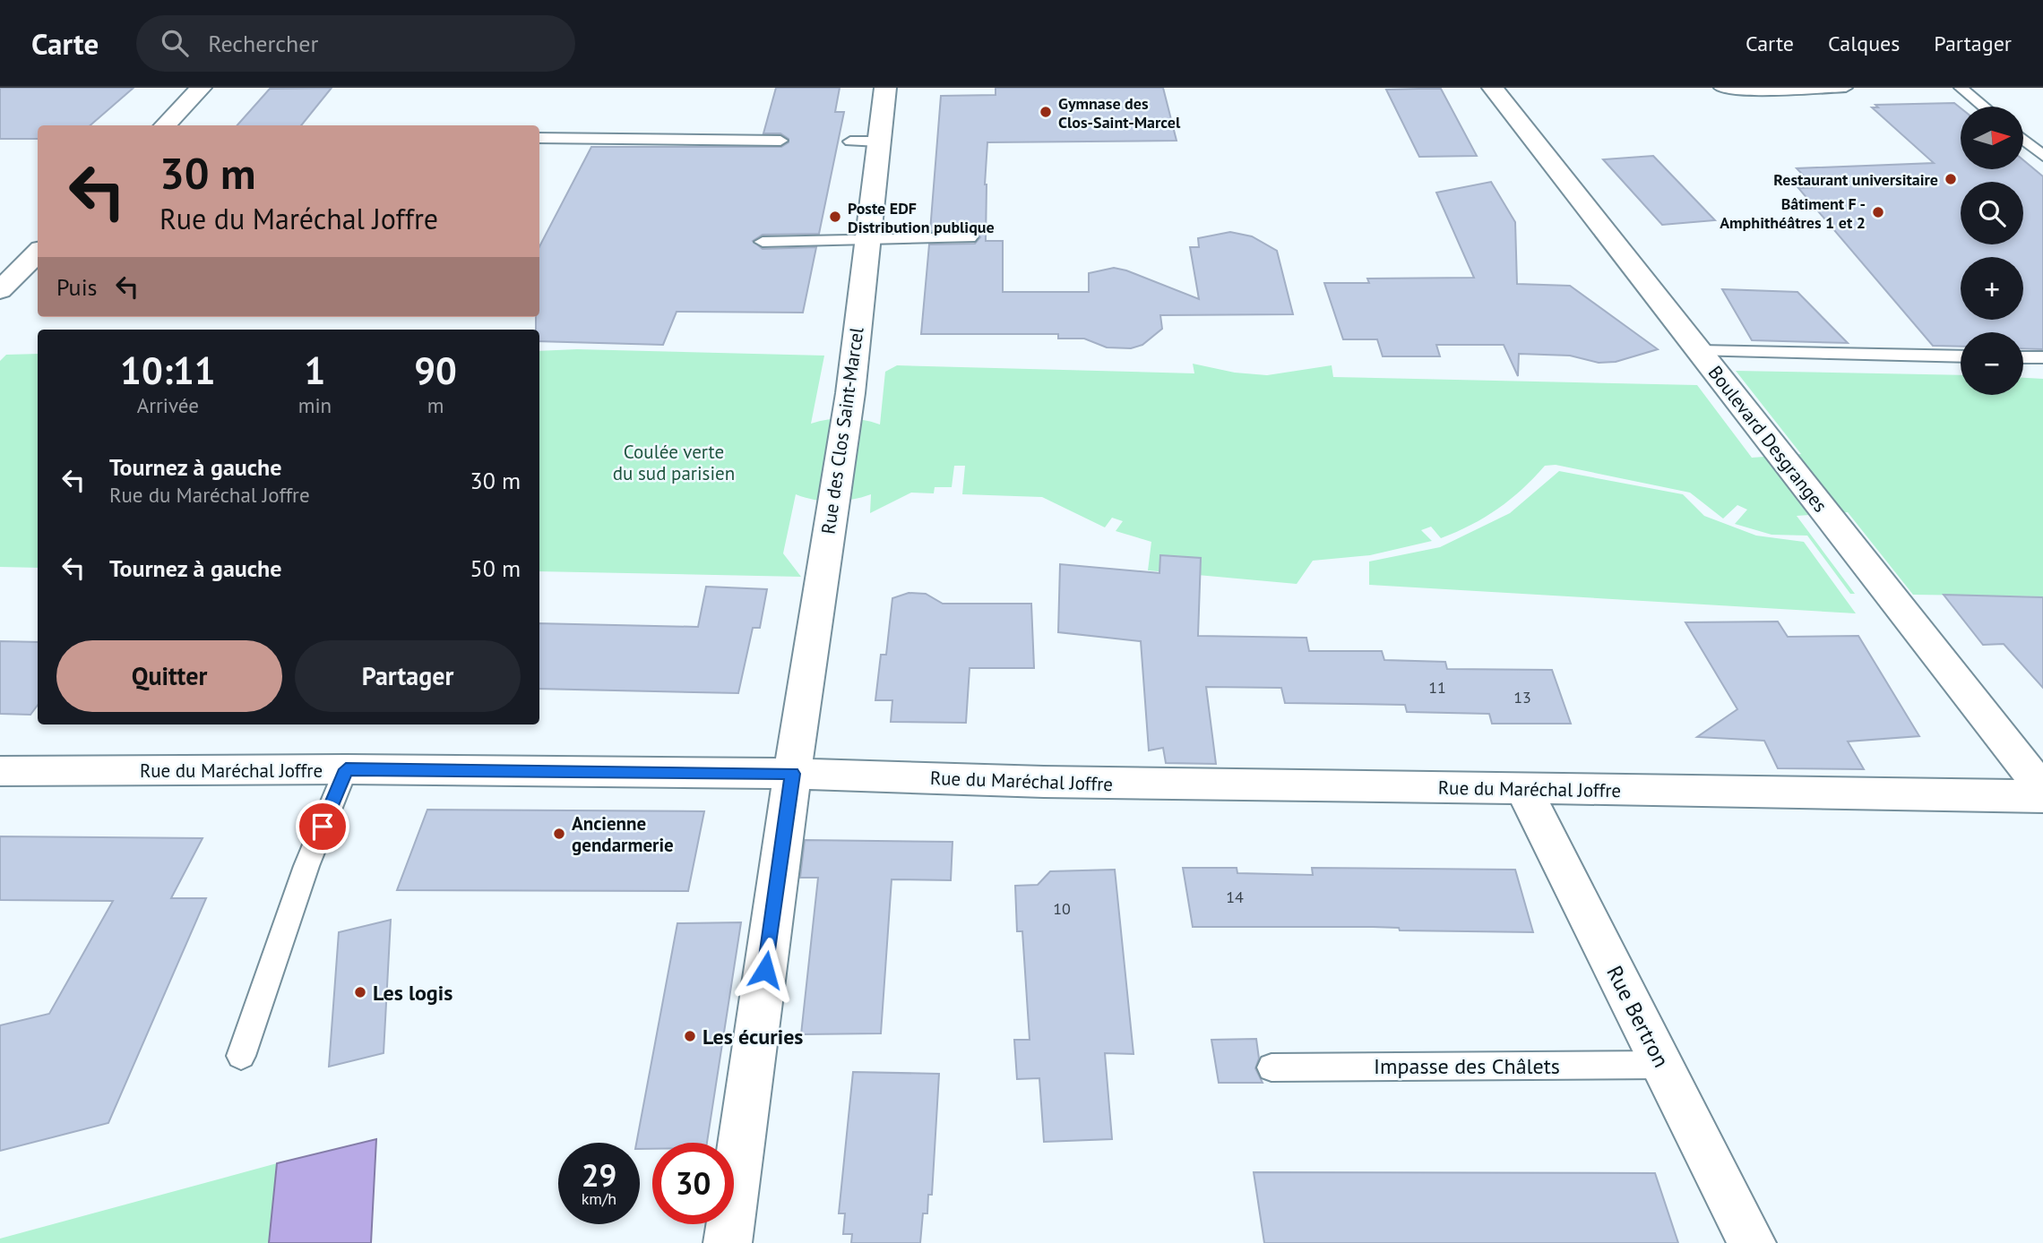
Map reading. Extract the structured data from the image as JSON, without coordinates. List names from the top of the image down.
{
  "streets": {
    "street": [
      "Rue des Clos Saint-Marcel",
      "Boulevard Desgranges",
      "Rue du Maréchal Joffre",
      "Rue Bertron"
    ],
    "lane": ["Impasse des Châlets"]
  },
  "crossings": [
    ["Rue des Clos Saint-Marcel", "Rue du Maréchal Joffre"],
    ["Rue du Maréchal Joffre", "Rue Bertron"],
    ["Rue Bertron", "Impasse des Châlets"]
  ],
  "parks": ["Coulée verte du sud parisien"],
  "places": [
    "Gymnase des Clos-Saint-Marcel",
    "Restaurant universitaire",
    "Bâtiment F - Amphithéâtres 1 et 2",
    "Poste EDF Distribution publique",
    "Ancienne gendarmerie",
    "Les logis",
    "Les écuries"
  ],
  "house_numbers": [
    "11",
    "13",
    "14",
    "10"
  ],
  "north": "right",
  "page": {
    "header": "Carte",
    "search": "Rechercher",
    "nav": ["Carte", "Calques", "Partager"],
    "map_buttons": ["+", "−"],
    "turn": ["30 m", "Rue du Maréchal Joffre"],
    "then": "Puis",
    "eta": [
      "10:11",
      "Arrivée",
      "1",
      "min",
      "90",
      "m"
    ],
    "list": [
      {
        "name": "Tournez à gauche",
        "note": "Rue du Maréchal Joffre",
        "value": "30 m"
      },
      {
        "name": "Tournez à gauche",
        "value": "50 m"
      }
    ],
    "buttons": ["Quitter", "Partager"],
    "speed": "29 km/h",
    "limit": "30"
  }
}
